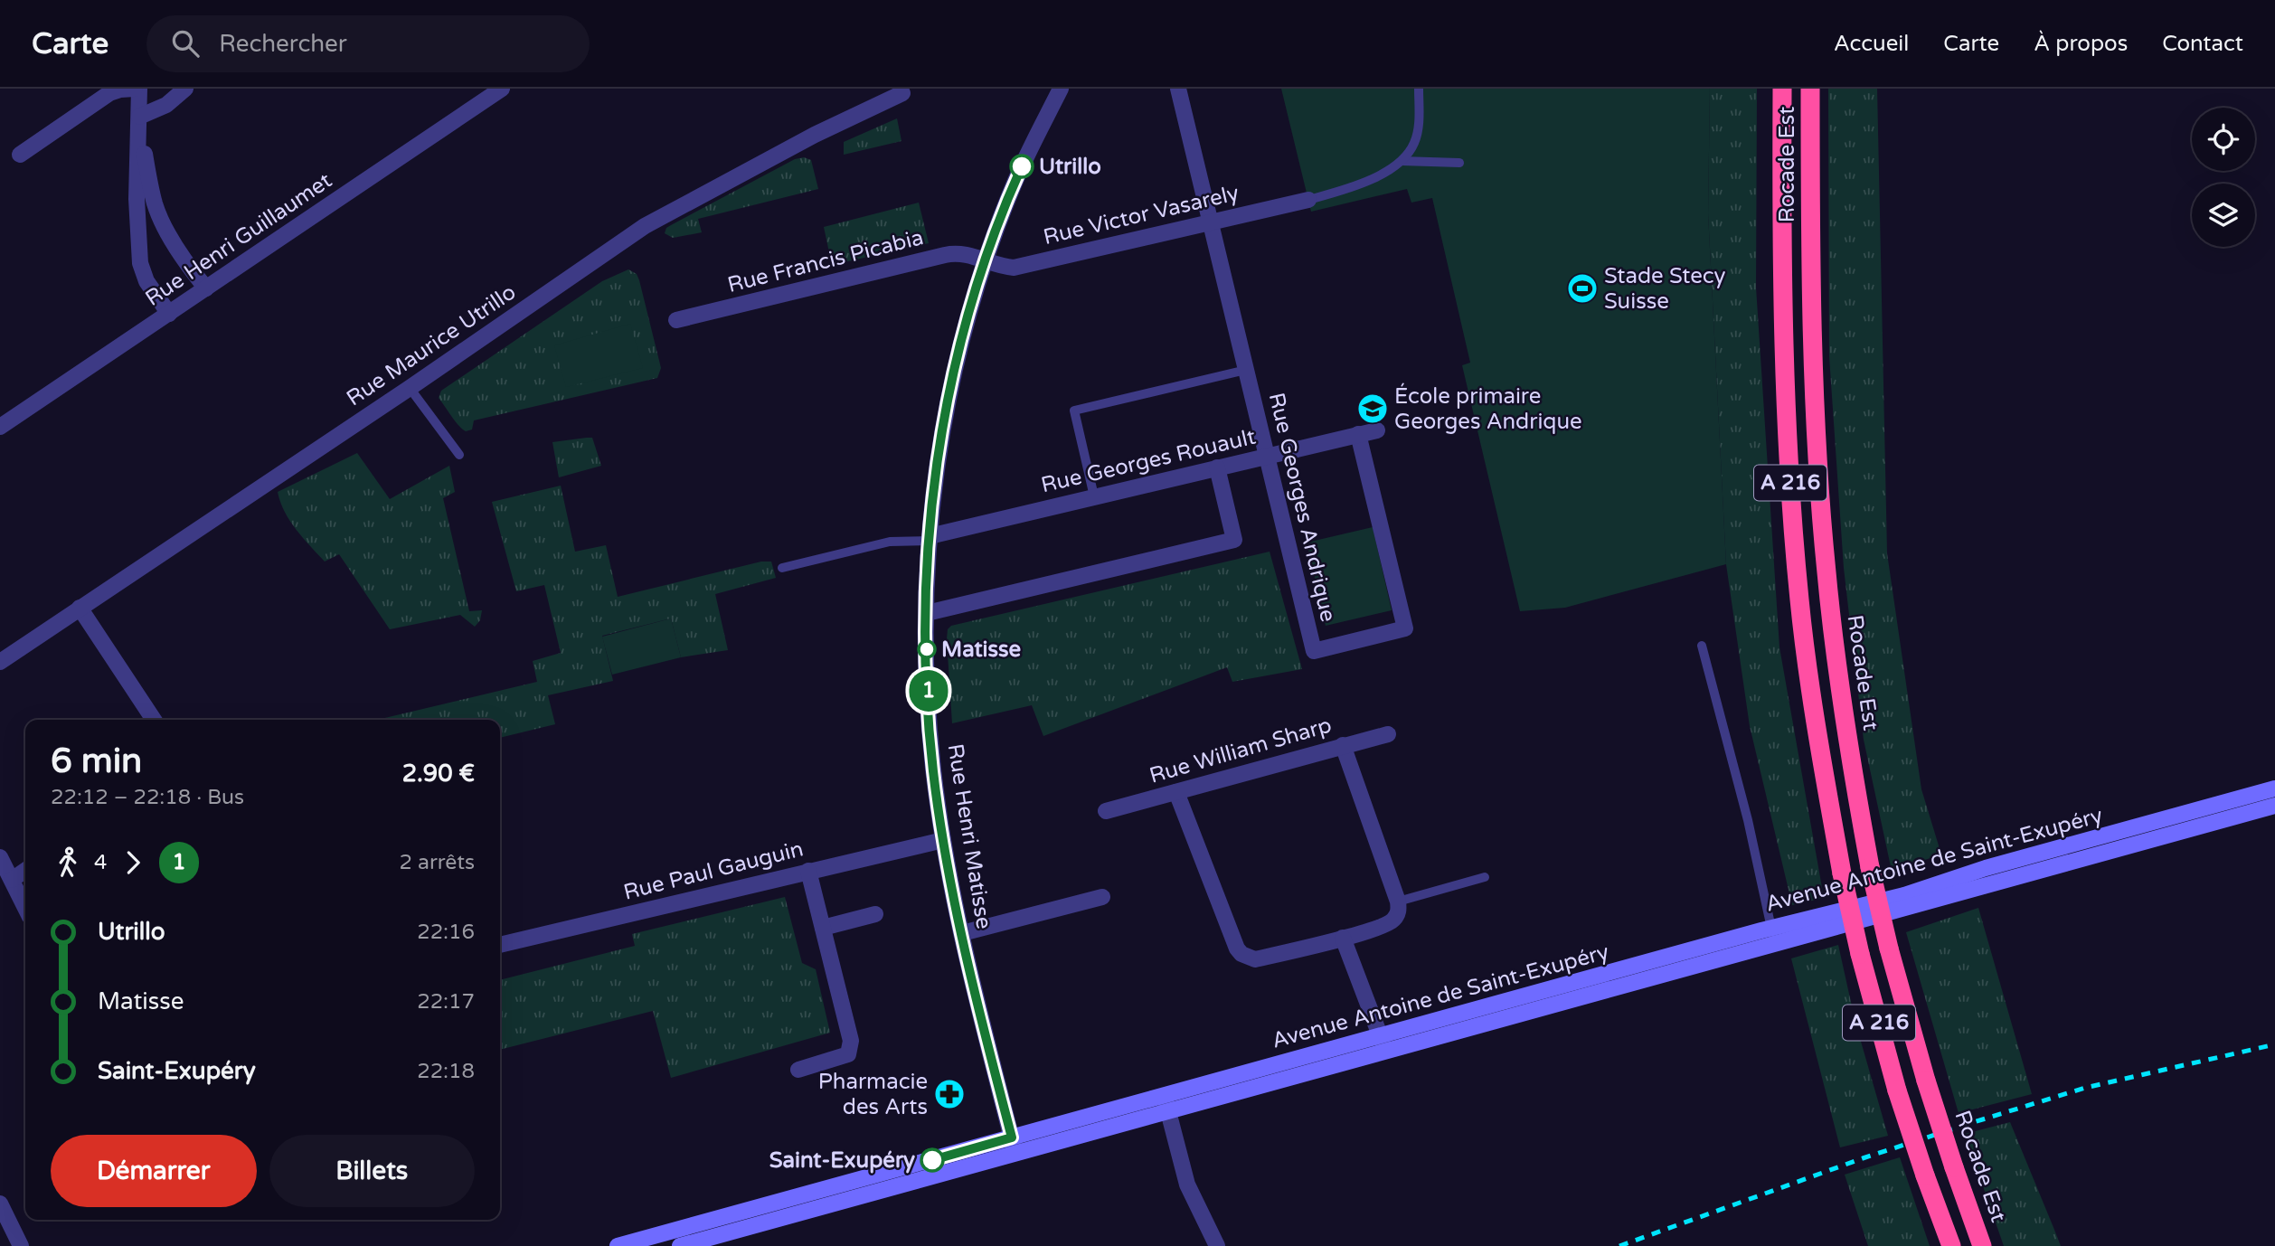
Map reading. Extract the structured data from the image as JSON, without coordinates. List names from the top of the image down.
{
  "streets": {
    "highway": ["Rocade Est", "A 216"],
    "main road": ["Avenue Antoine de Saint-Exupéry"],
    "street": [
      "Rue Victor Vasarely",
      "Rue Henri Guillaumet",
      "Rue Francis Picabia",
      "Rue Maurice Utrillo",
      "Rue Georges Rouault",
      "Rue Georges Andrique",
      "Rue William Sharp",
      "Rue Henri Matisse",
      "Rue Paul Gauguin"
    ]
  },
  "crossings": [
    ["Rue Victor Vasarely", "Rue Francis Picabia"],
    ["Rue Victor Vasarely", "Rue Georges Andrique"],
    ["Rue Victor Vasarely", "Rue Henri Matisse"],
    ["Rue Francis Picabia", "Rue Henri Matisse"],
    ["Rue Georges Rouault", "Rue Georges Andrique"],
    ["Rue Georges Rouault", "Rue Henri Matisse"],
    ["Rue Henri Matisse", "Avenue Antoine de Saint-Exupéry"],
    ["Rue Henri Matisse", "Rue Paul Gauguin"]
  ],
  "places": {
    "other": ["Utrillo", "Matisse", "Saint-Exupéry"],
    "sports": ["Stade Stecy Suisse"],
    "school or university": ["École primaire Georges Andrique"],
    "pharmacy": ["Pharmacie des Arts"]
  },
  "lines": ["bus line 1"],
  "page": {
    "header": "Carte",
    "search": "Rechercher",
    "nav": [
      "Accueil",
      "Carte",
      "À propos",
      "Contact"
    ],
    "on_map": "1",
    "heading": ["6 min", "22:12 – 22:18 · Bus", "2.90 €"],
    "legs": ["4", "1", "2 arrêts"],
    "list": [
      {
        "name": "Utrillo",
        "value": "22:16"
      },
      {
        "name": "Matisse",
        "value": "22:17"
      },
      {
        "name": "Saint-Exupéry",
        "value": "22:18"
      }
    ],
    "buttons": ["Démarrer", "Billets"]
  }
}
